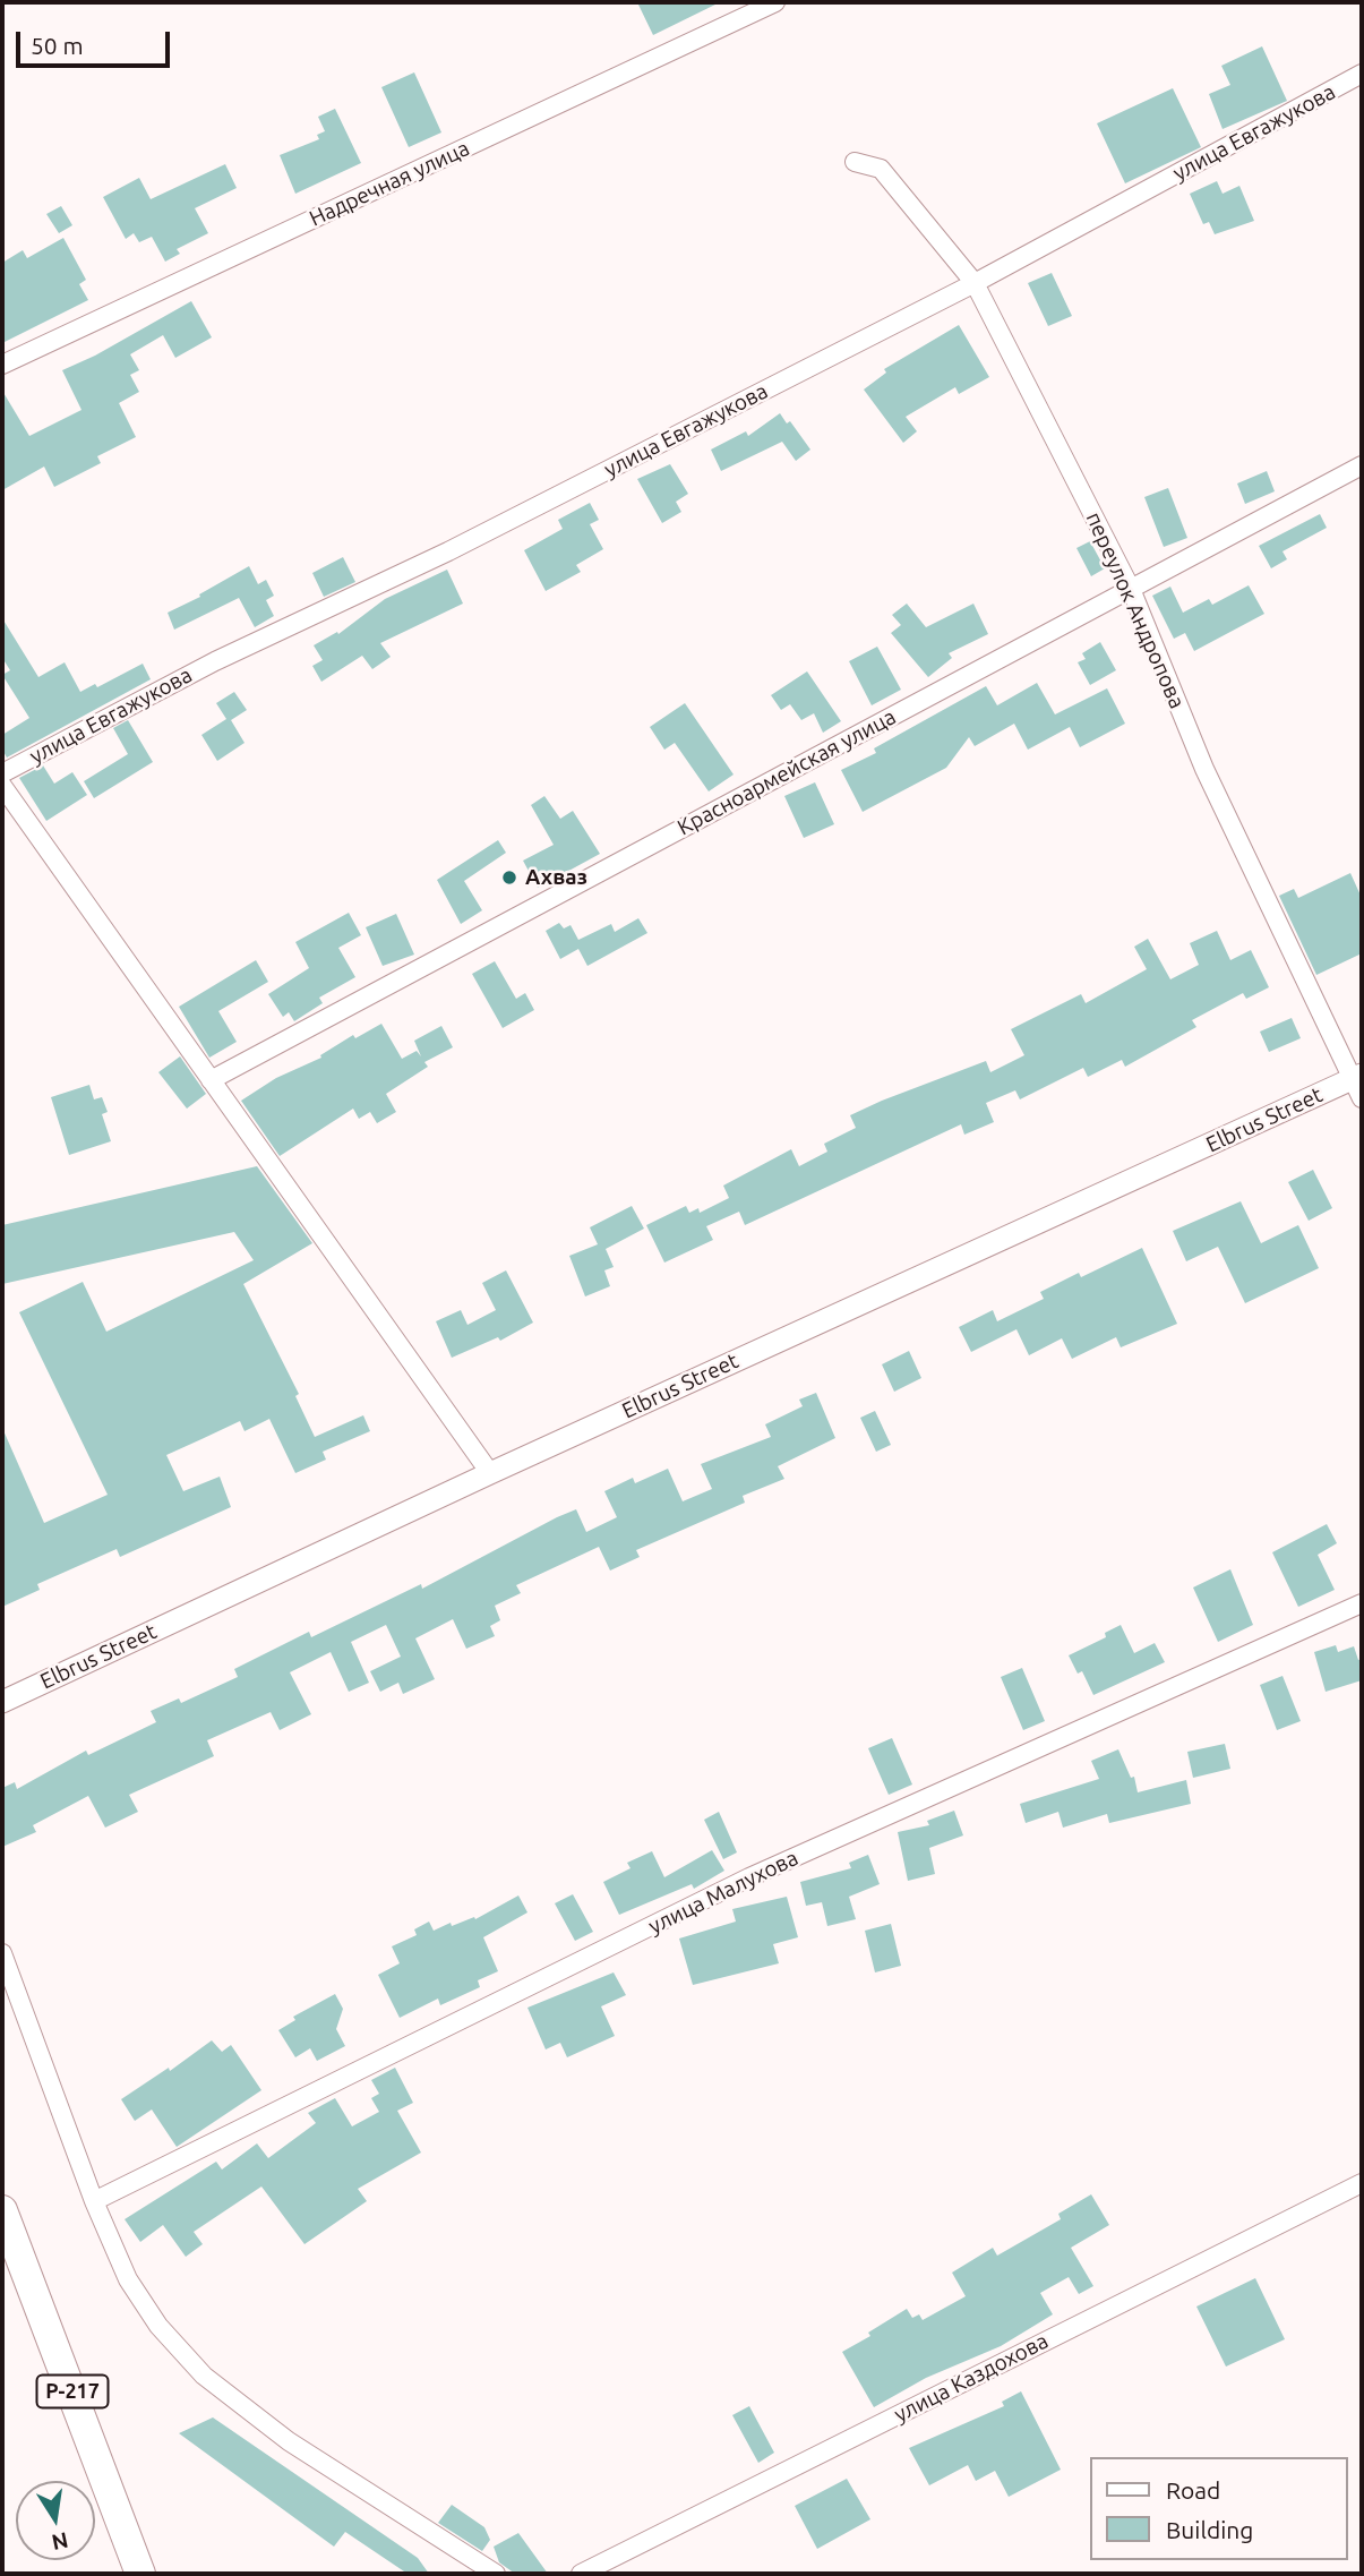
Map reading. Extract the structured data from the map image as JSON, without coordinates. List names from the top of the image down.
{
  "streets": {
    "highway": ["Р-217"],
    "street": [
      "улица Евгажукова",
      "Надречная улица",
      "переулок Андропова",
      "Красноармейская улица",
      "Elbrus Street",
      "улица Малухова",
      "улица Каздохова"
    ]
  },
  "crossings": [
    ["улица Евгажукова", "переулок Андропова"],
    ["переулок Андропова", "Красноармейская улица"],
    ["переулок Андропова", "Elbrus Street"]
  ],
  "places": ["Ахваз"],
  "legend": ["Road", "Building"],
  "scale_bar": "50 m",
  "north": "bottom"
}
